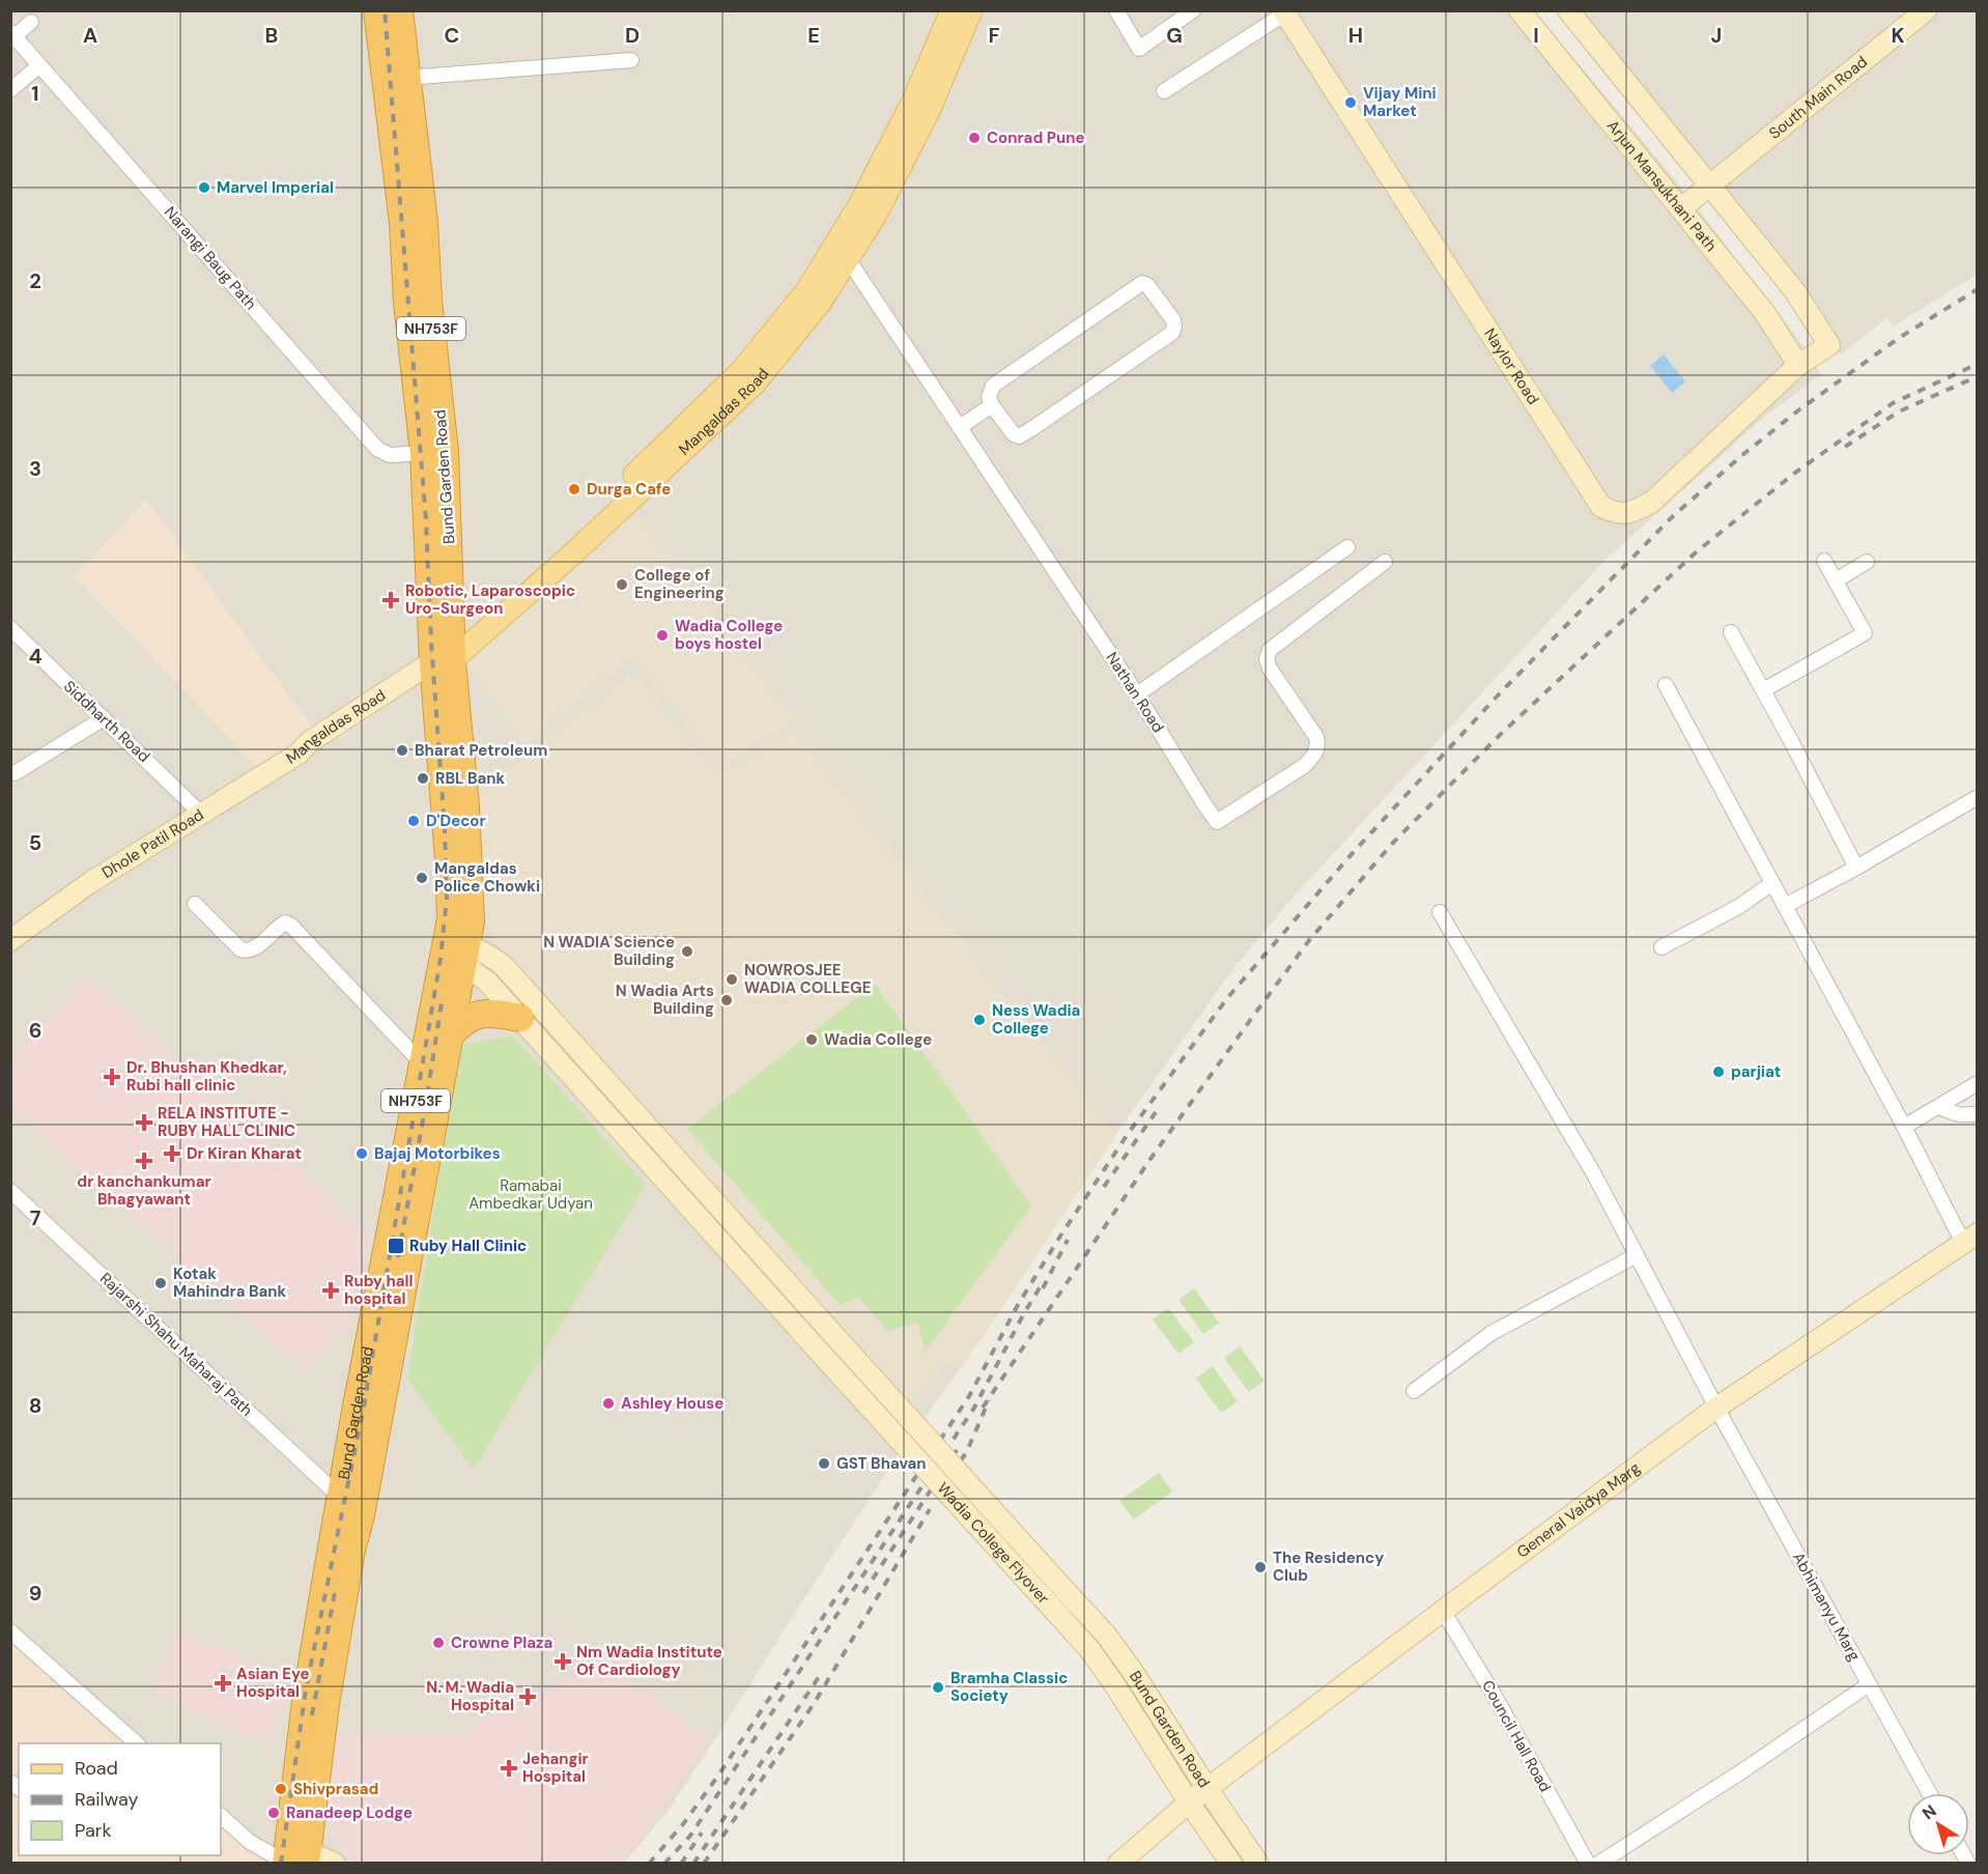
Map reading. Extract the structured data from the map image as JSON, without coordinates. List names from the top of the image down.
{
  "streets": {
    "highway": ["NH753F", "Bund Garden Road"],
    "main road": [
      "South Main Road",
      "Arjun Mansukhani Path",
      "Naylor Road",
      "Mangaldas Road",
      "Dhole Patil Road",
      "General Vaidya Marg",
      "Wadia College Flyover"
    ],
    "street": [
      "Narangi Baug Path",
      "Nathan Road",
      "Siddharth Road",
      "Rajarshi Shahu Maharaj Path",
      "Abhimanyu Marg",
      "Council Hall Road"
    ]
  },
  "crossings": [
    ["South Main Road", "Arjun Mansukhani Path"],
    ["South Main Road", "Naylor Road"],
    ["Arjun Mansukhani Path", "Naylor Road"],
    ["Narangi Baug Path", "Bund Garden Road"],
    ["Mangaldas Road", "Bund Garden Road"],
    ["Mangaldas Road", "Nathan Road"],
    ["Mangaldas Road", "Dhole Patil Road"],
    ["Bund Garden Road", "Rajarshi Shahu Maharaj Path"],
    ["Bund Garden Road", "General Vaidya Marg"],
    ["Bund Garden Road", "Wadia College Flyover"],
    ["Siddharth Road", "Dhole Patil Road"],
    ["General Vaidya Marg", "Abhimanyu Marg"],
    ["General Vaidya Marg", "Council Hall Road"]
  ],
  "parks": ["Ramabai Ambedkar Udyan"],
  "places": {
    "other": [
      "Vijay Mini Market",
      "Conrad Pune",
      "Marvel Imperial",
      "Durga Cafe",
      "College of Engineering",
      "Wadia College boys hostel",
      "Bharat Petroleum",
      "RBL Bank",
      "D'Decor",
      "Mangaldas Police Chowki",
      "N WADIA Science Building",
      "NOWROSJEE WADIA COLLEGE",
      "N Wadia Arts Building",
      "Ness Wadia College",
      "Wadia College",
      "parjiat",
      "Bajaj Motorbikes",
      "Kotak Mahindra Bank",
      "Ashley House",
      "GST Bhavan",
      "The Residency Club",
      "Crowne Plaza",
      "Bramha Classic Society",
      "Shivprasad",
      "Ranadeep Lodge"
    ],
    "health": [
      "Robotic, Laparoscopic Uro-Surgeon",
      "Dr. Bhushan Khedkar, Rubi hall clinic",
      "RELA INSTITUTE - RUBY HALL CLINIC",
      "Dr Kiran Kharat",
      "dr kanchankumar Bhagyawant",
      "Ruby hall hospital",
      "Nm Wadia Institute Of Cardiology",
      "Asian Eye Hospital",
      "N. M. Wadia Hospital",
      "Jehangir Hospital"
    ],
    "transit": ["Ruby Hall Clinic"]
  },
  "legend": ["Road", "Railway", "Park"],
  "north": "top left",
  "grid": {
    "columns": [
      "A",
      "B",
      "C",
      "D",
      "E",
      "F",
      "G",
      "H",
      "I",
      "J",
      "K"
    ],
    "rows": [
      "1",
      "2",
      "3",
      "4",
      "5",
      "6",
      "7",
      "8",
      "9"
    ]
  }
}
